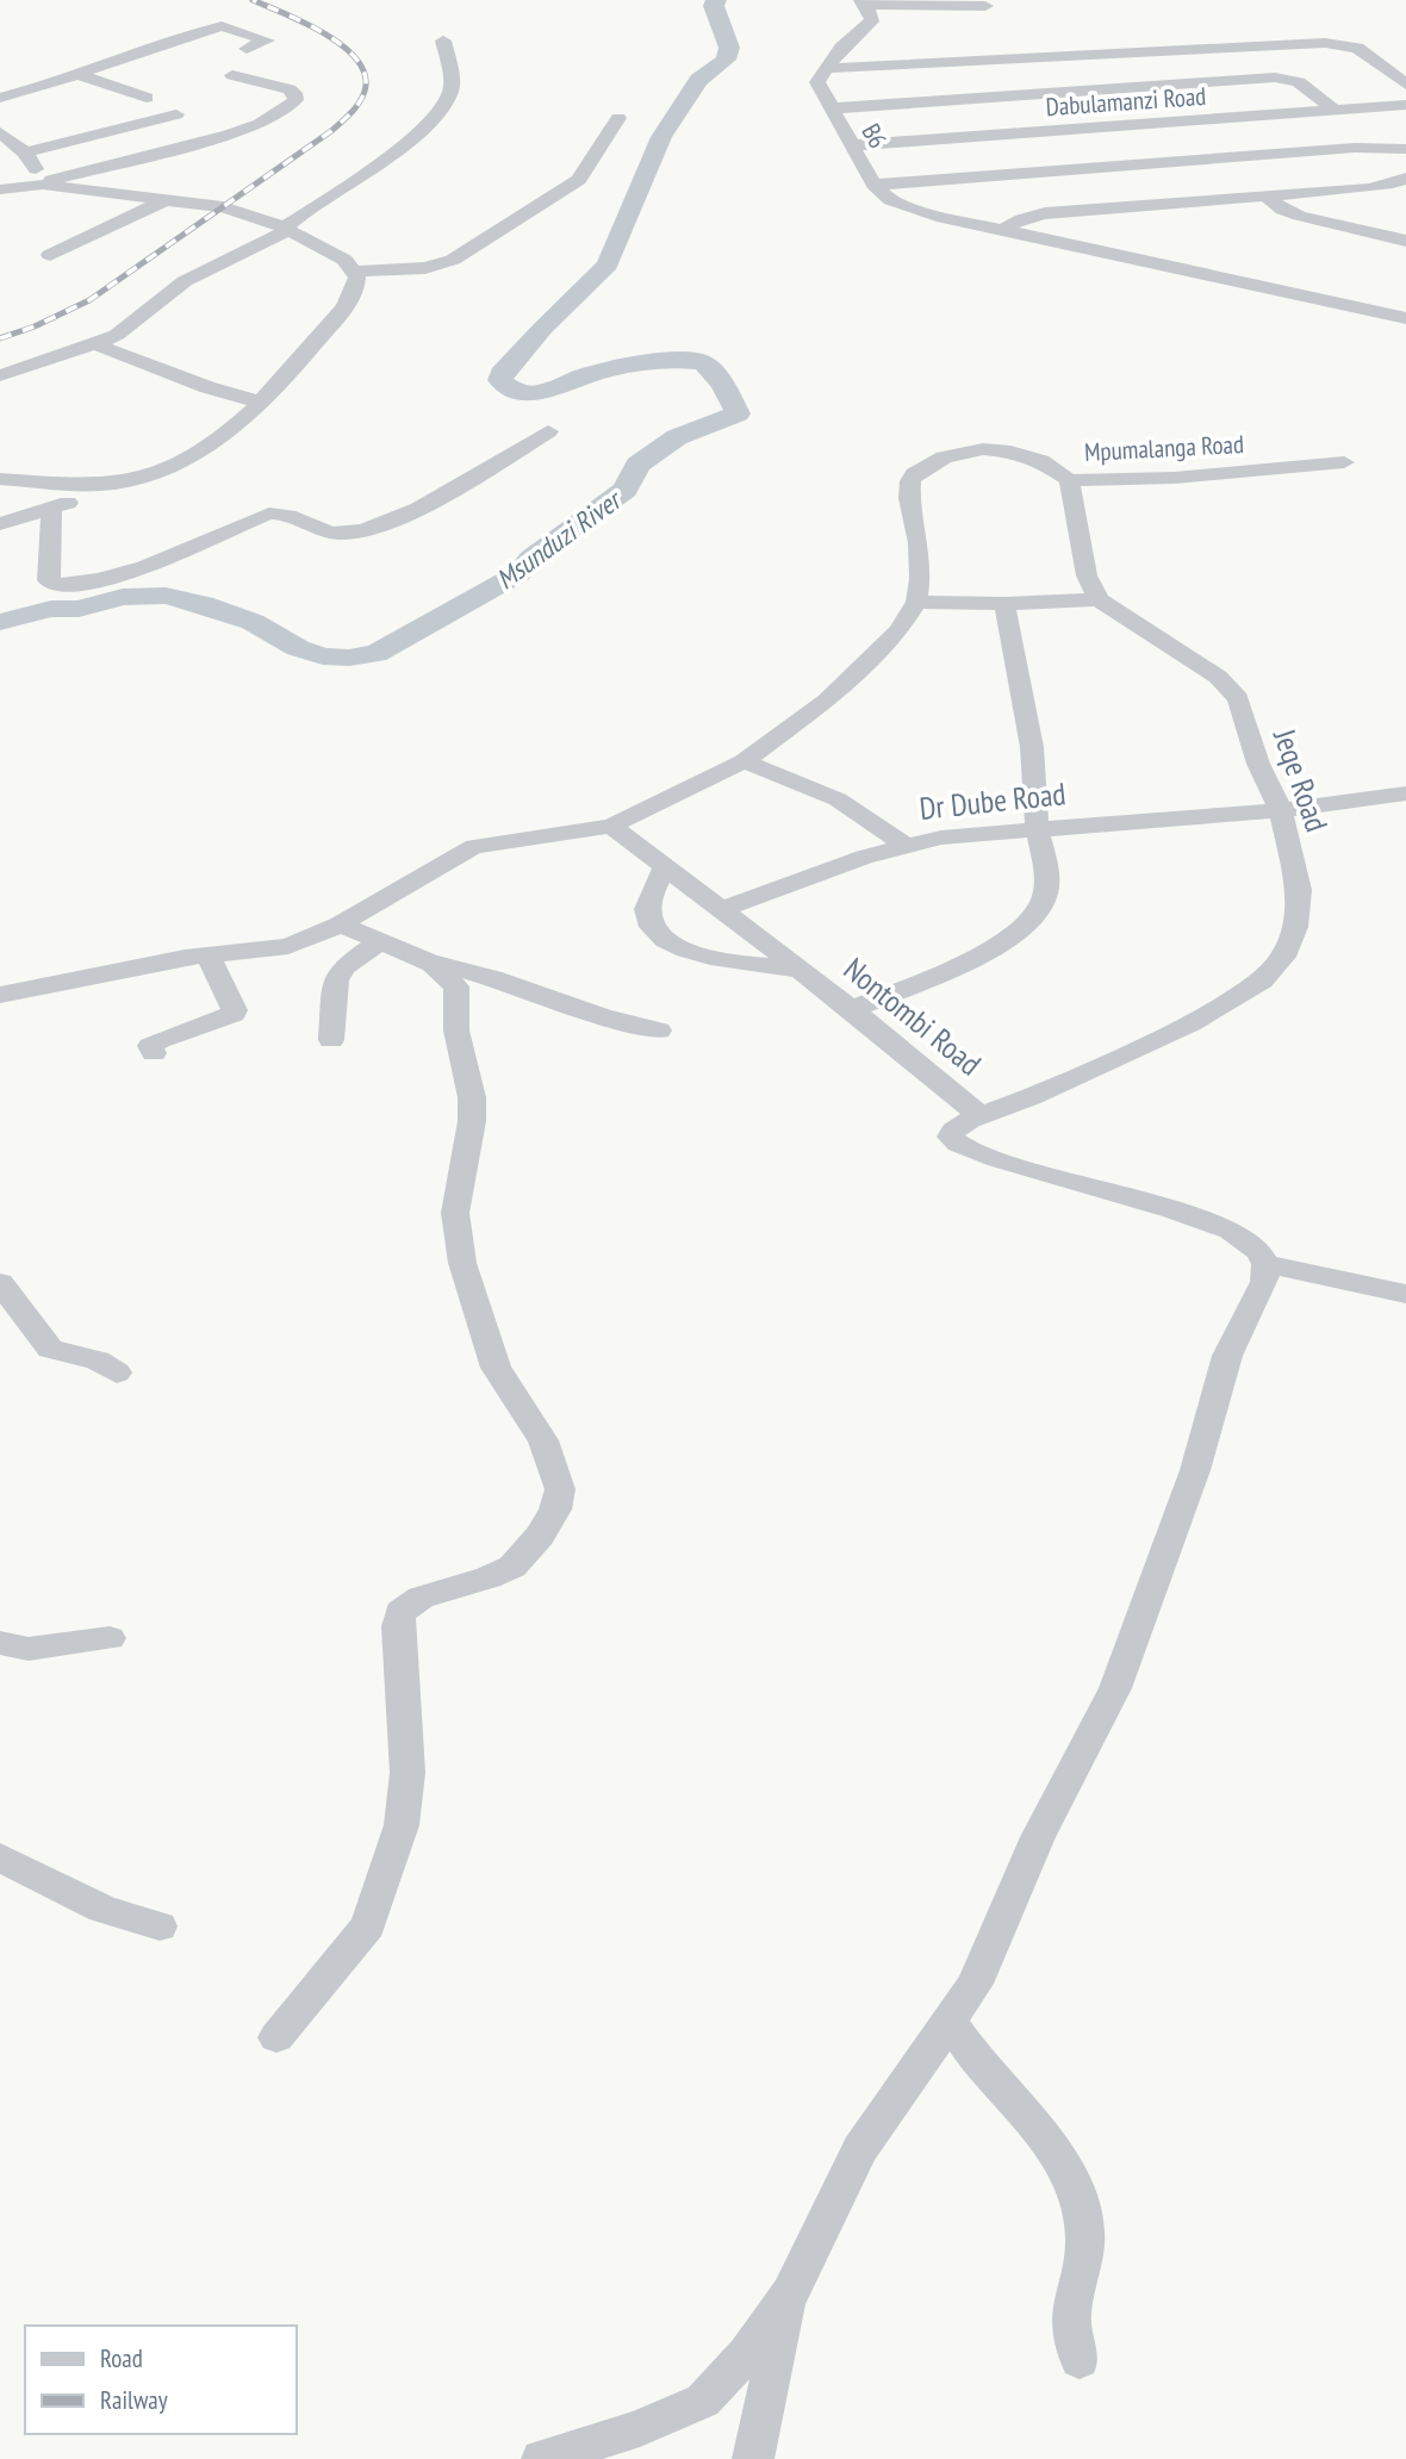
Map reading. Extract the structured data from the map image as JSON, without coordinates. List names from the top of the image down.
{
  "streets": {
    "street": [
      "Dabulamanzi Road",
      "B6",
      "Mpumalanga Road",
      "Jeqe Road",
      "Dr Dube Road",
      "Nontombi Road"
    ]
  },
  "crossings": [
    ["Dabulamanzi Road", "B6"],
    ["Jeqe Road", "Dr Dube Road"],
    ["Jeqe Road", "Nontombi Road"],
    ["Dr Dube Road", "Nontombi Road"]
  ],
  "water": ["Msunduzi River"],
  "legend": ["Road", "Railway"]
}
